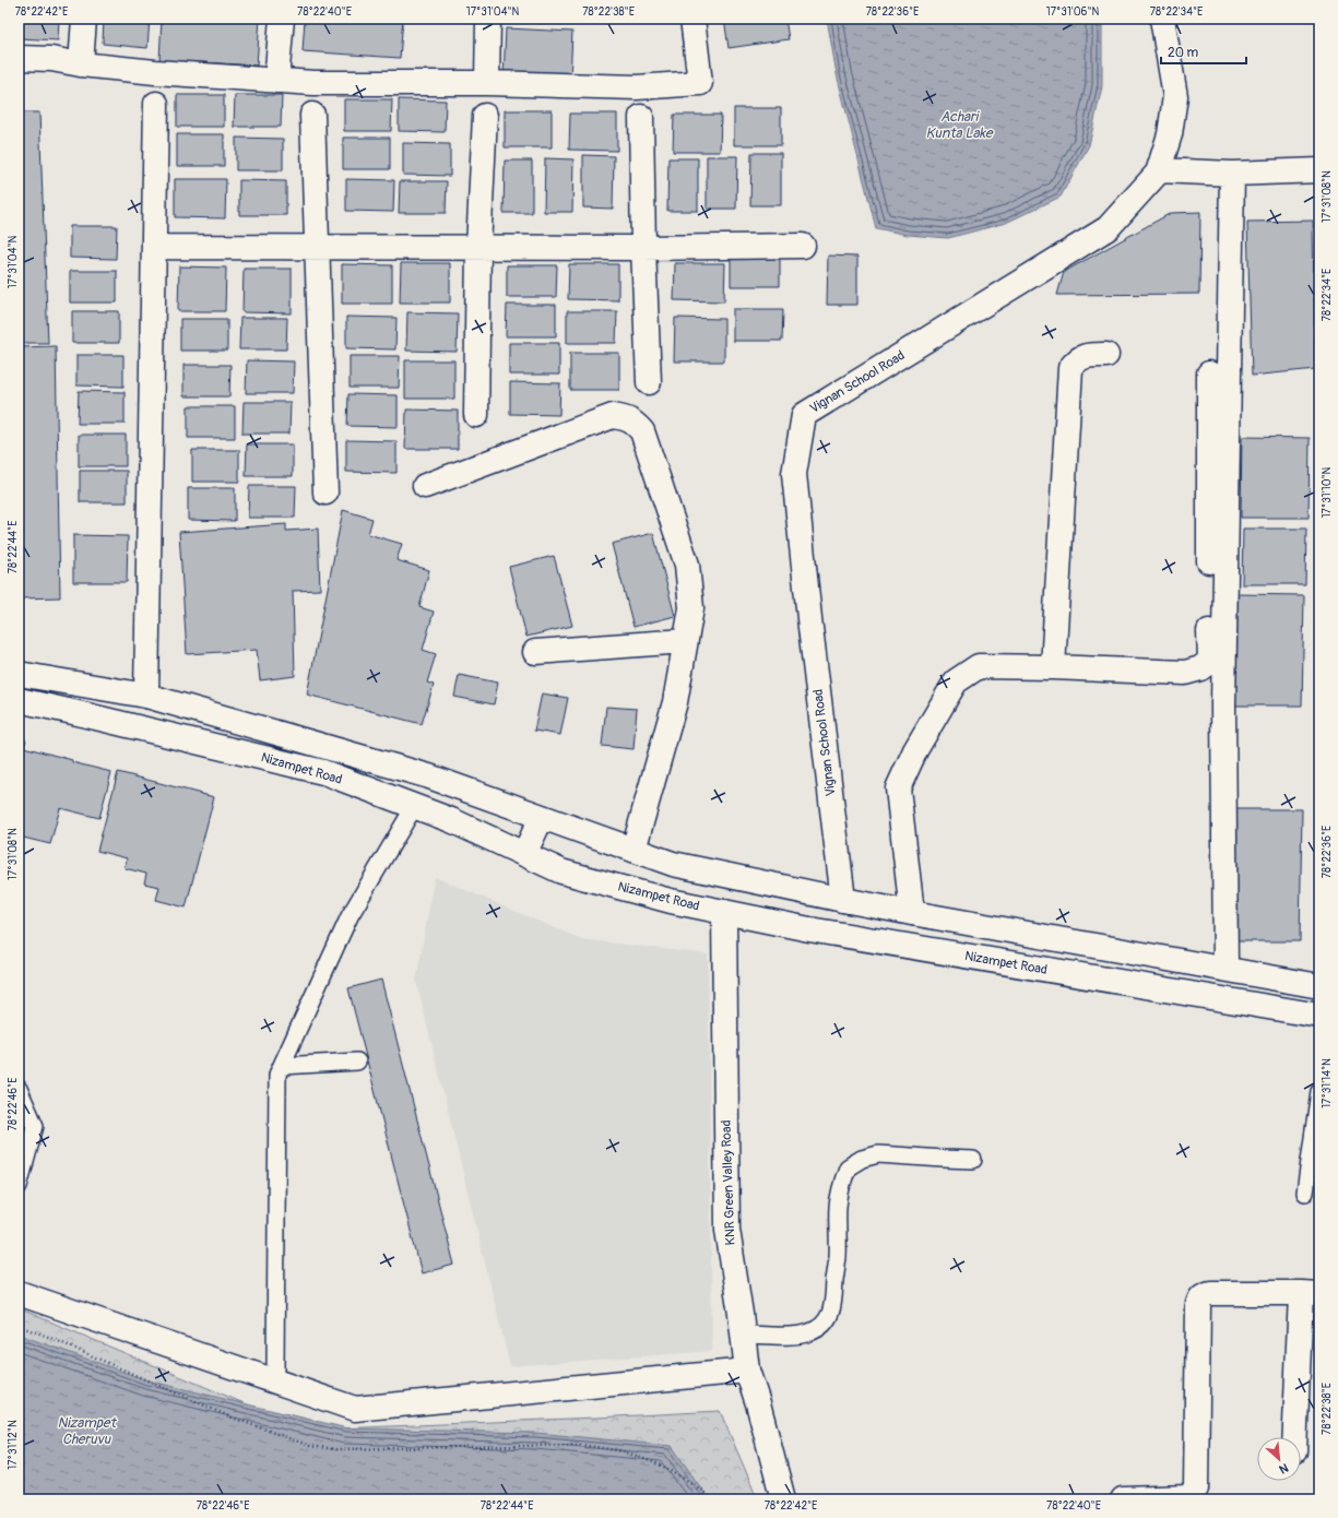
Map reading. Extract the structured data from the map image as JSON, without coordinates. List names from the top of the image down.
{
  "streets": {
    "street": ["Vignan School Road", "Nizampet Road", "KNR Green Valley Road"]
  },
  "crossings": [
    ["Nizampet Road", "KNR Green Valley Road"]
  ],
  "water": ["Achari Kunta Lake", "Nizampet Cheruvu"],
  "scale_bar": "20 m",
  "north": "bottom right",
  "coordinates": [
    "78°22'42\"E",
    "78°22'40\"E",
    "17°31'04\"N",
    "78°22'38\"E",
    "78°22'36\"E",
    "17°31'06\"N",
    "78°22'34\"E",
    "17°31'08\"N",
    "17°31'10\"N",
    "78°22'44\"E",
    "17°31'14\"N",
    "78°22'46\"E",
    "17°31'12\"N"
  ]
}
